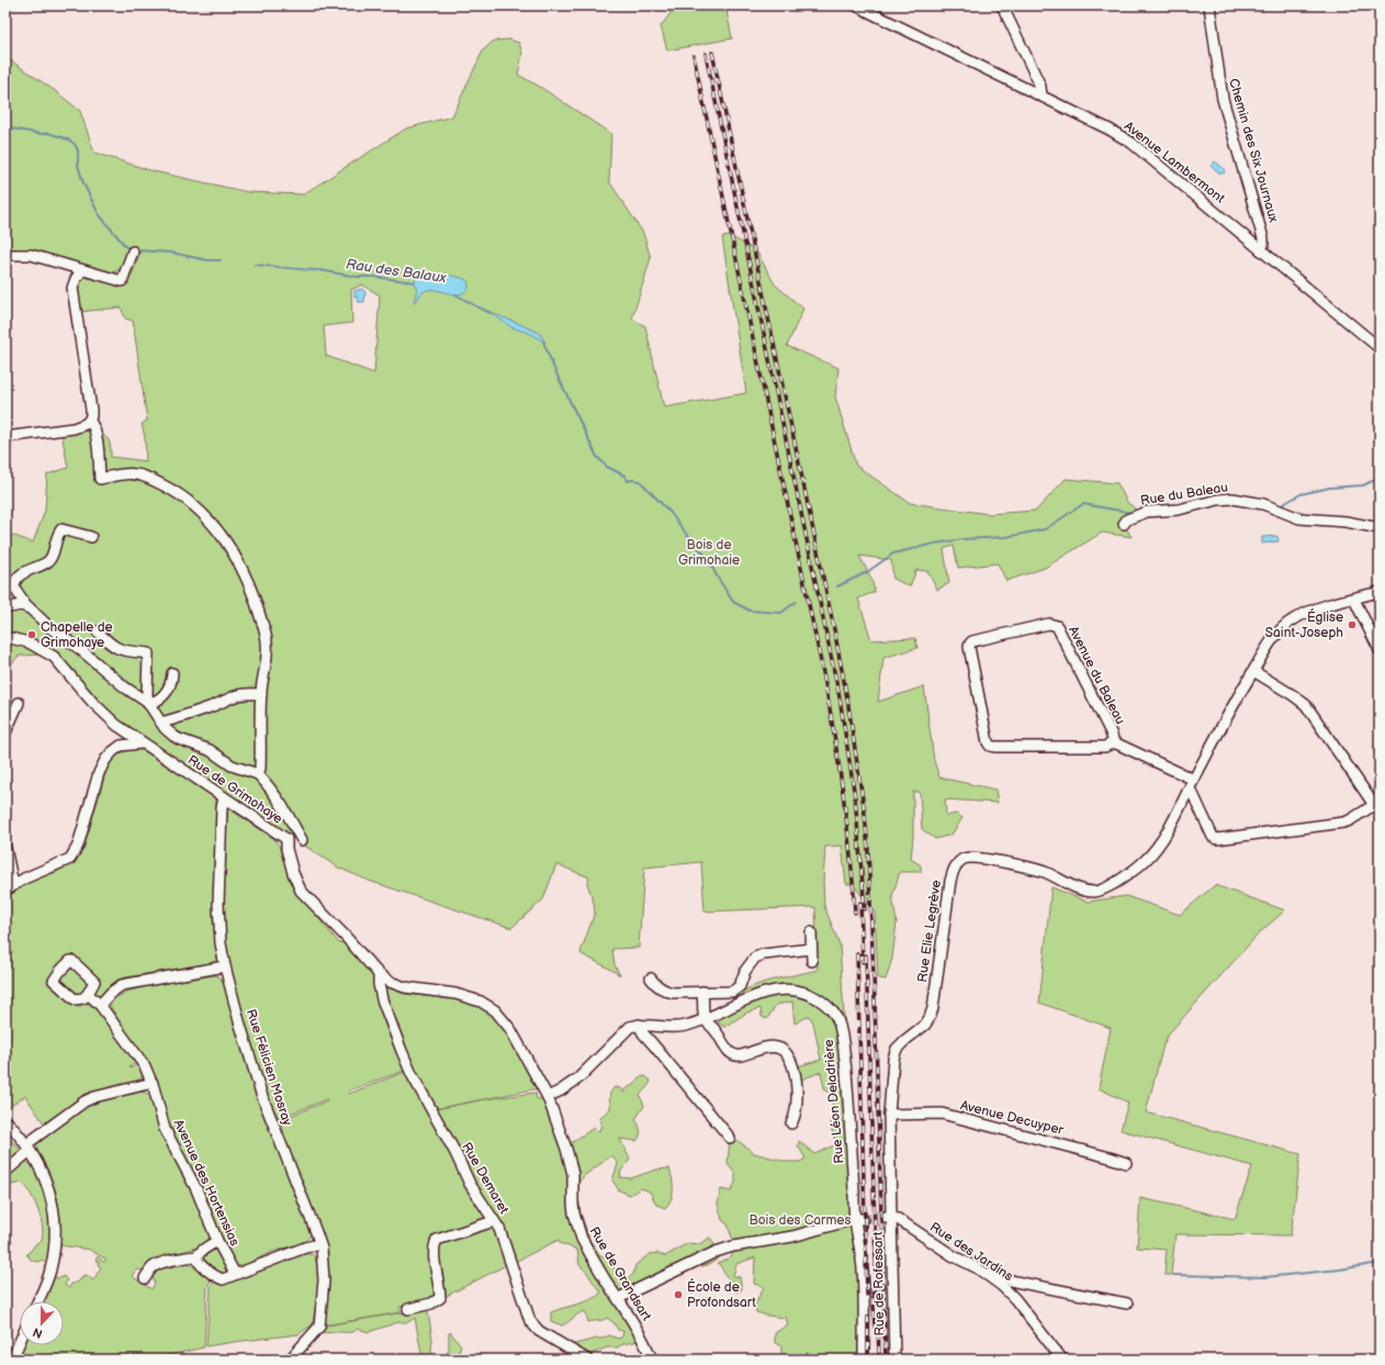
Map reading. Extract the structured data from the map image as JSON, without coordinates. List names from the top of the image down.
{
  "streets": {
    "street": [
      "Chemin des Six Journaux",
      "Avenue Lambermont",
      "Rue du Baleau",
      "Avenue du Baleau",
      "Rue de Grimohaye",
      "Rue Elie Legrève",
      "Rue Félicien Mosray",
      "Rue Léon Deladrière",
      "Avenue Decuyper",
      "Rue Demaret",
      "Avenue des Hortensias",
      "Rue des Jardins",
      "Rue de Grandsart",
      "Rue de Rofessart"
    ]
  },
  "crossings": [
    ["Chemin des Six Journaux", "Avenue Lambermont"],
    ["Avenue du Baleau", "Rue Elie Legrève"],
    ["Rue de Grimohaye", "Rue Félicien Mosray"],
    ["Rue de Grimohaye", "Rue Demaret"],
    ["Rue de Grimohaye", "Rue de Grandsart"],
    ["Rue Elie Legrève", "Avenue Decuyper"],
    ["Rue Elie Legrève", "Rue des Jardins"],
    ["Rue Elie Legrève", "Rue de Rofessart"],
    ["Rue des Jardins", "Rue de Rofessart"]
  ],
  "water": ["Rau des Balaux"],
  "parks": ["Bois de Grimohaie", "Bois des Carmes"],
  "places": ["Église Saint-Joseph", "Chapelle de Grimohaye", "École de Profondsart"],
  "north": "bottom"
}
